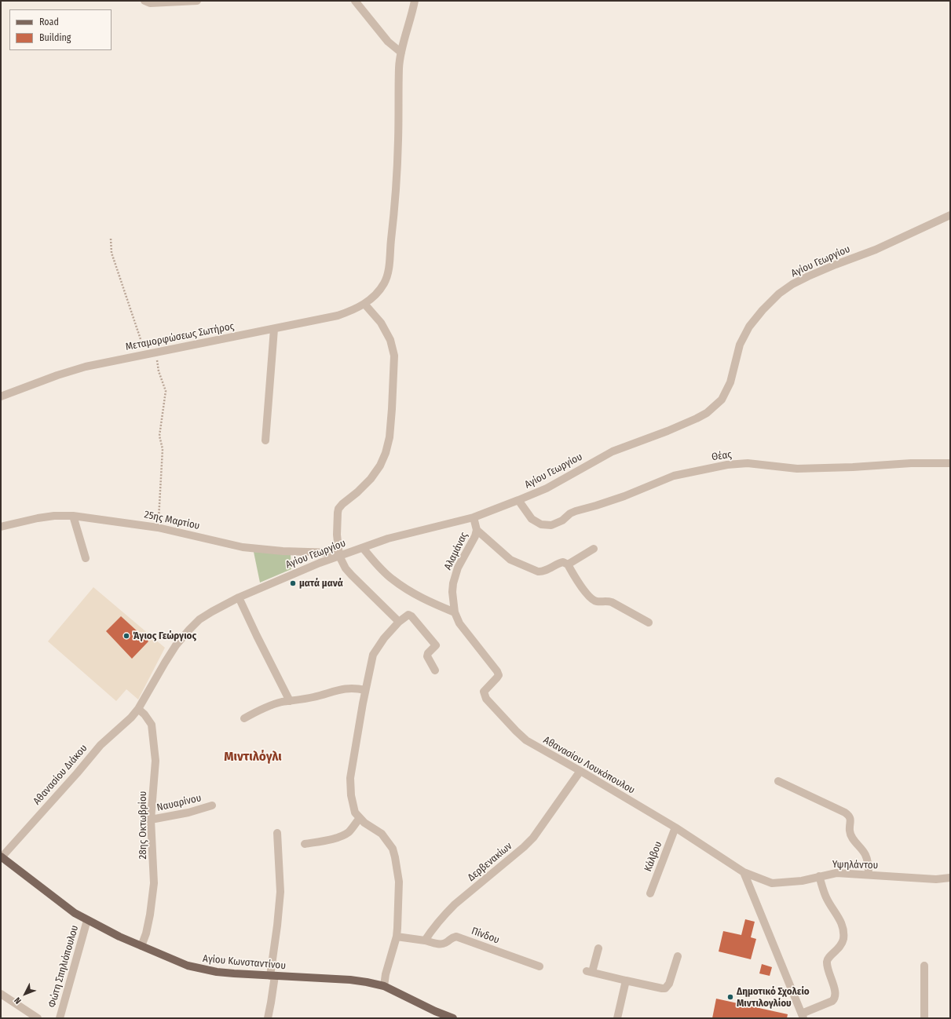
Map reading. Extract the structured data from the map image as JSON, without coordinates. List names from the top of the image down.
{
  "streets": {
    "main road": ["Αγίου Κωνσταντίνου"],
    "street": [
      "Αγίου Γεωργίου",
      "Μεταμορφώσεως Σωτήρος",
      "Θέας",
      "25ης Μαρτίου",
      "Αλαμάνας",
      "Αθανασίου Λουκόπουλου",
      "Αθανασίου Διάκου",
      "Ναυαρίνου",
      "28ης Οκτωβρίου",
      "Κάλβου",
      "Δερβενακίων",
      "Υψηλάντου",
      "Πίνδου",
      "Φώτη Σπηλιόπουλου"
    ]
  },
  "crossings": [
    ["Αγίου Γεωργίου", "Θέας"],
    ["Αγίου Γεωργίου", "25ης Μαρτίου"],
    ["Αγίου Γεωργίου", "Αλαμάνας"],
    ["Αγίου Γεωργίου", "Αθανασίου Διάκου"],
    ["Αγίου Γεωργίου", "28ης Οκτωβρίου"],
    ["Αλαμάνας", "Αθανασίου Λουκόπουλου"],
    ["Αθανασίου Λουκόπουλου", "Κάλβου"],
    ["Αθανασίου Λουκόπουλου", "Δερβενακίων"],
    ["Αθανασίου Λουκόπουλου", "Υψηλάντου"],
    ["Αθανασίου Διάκου", "28ης Οκτωβρίου"],
    ["Αθανασίου Διάκου", "Αγίου Κωνσταντίνου"],
    ["Ναυαρίνου", "28ης Οκτωβρίου"],
    ["28ης Οκτωβρίου", "Αγίου Κωνσταντίνου"],
    ["Δερβενακίων", "Πίνδου"],
    ["Αγίου Κωνσταντίνου", "Φώτη Σπηλιόπουλου"]
  ],
  "districts": ["Μιντιλόγλι"],
  "places": ["ματά μανά", "Άγιος Γεώργιος", "Δημοτικό Σχολείο Μιντιλογλίου"],
  "legend": ["Road", "Building"],
  "north": "bottom left"
}
